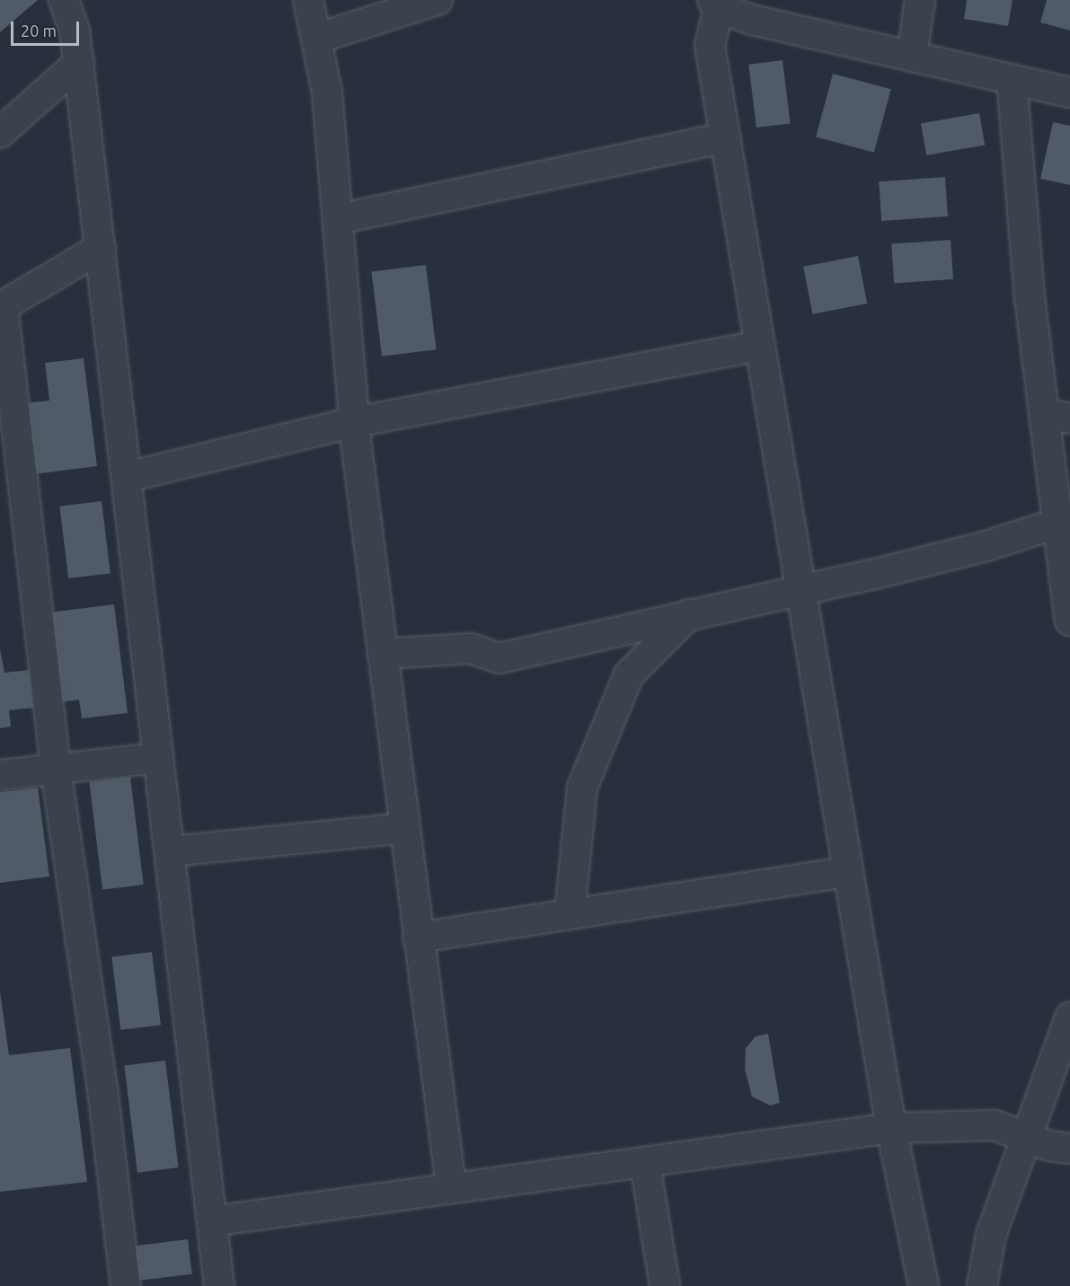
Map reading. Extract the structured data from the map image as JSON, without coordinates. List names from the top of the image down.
{
  "scale_bar": "20 m"
}
